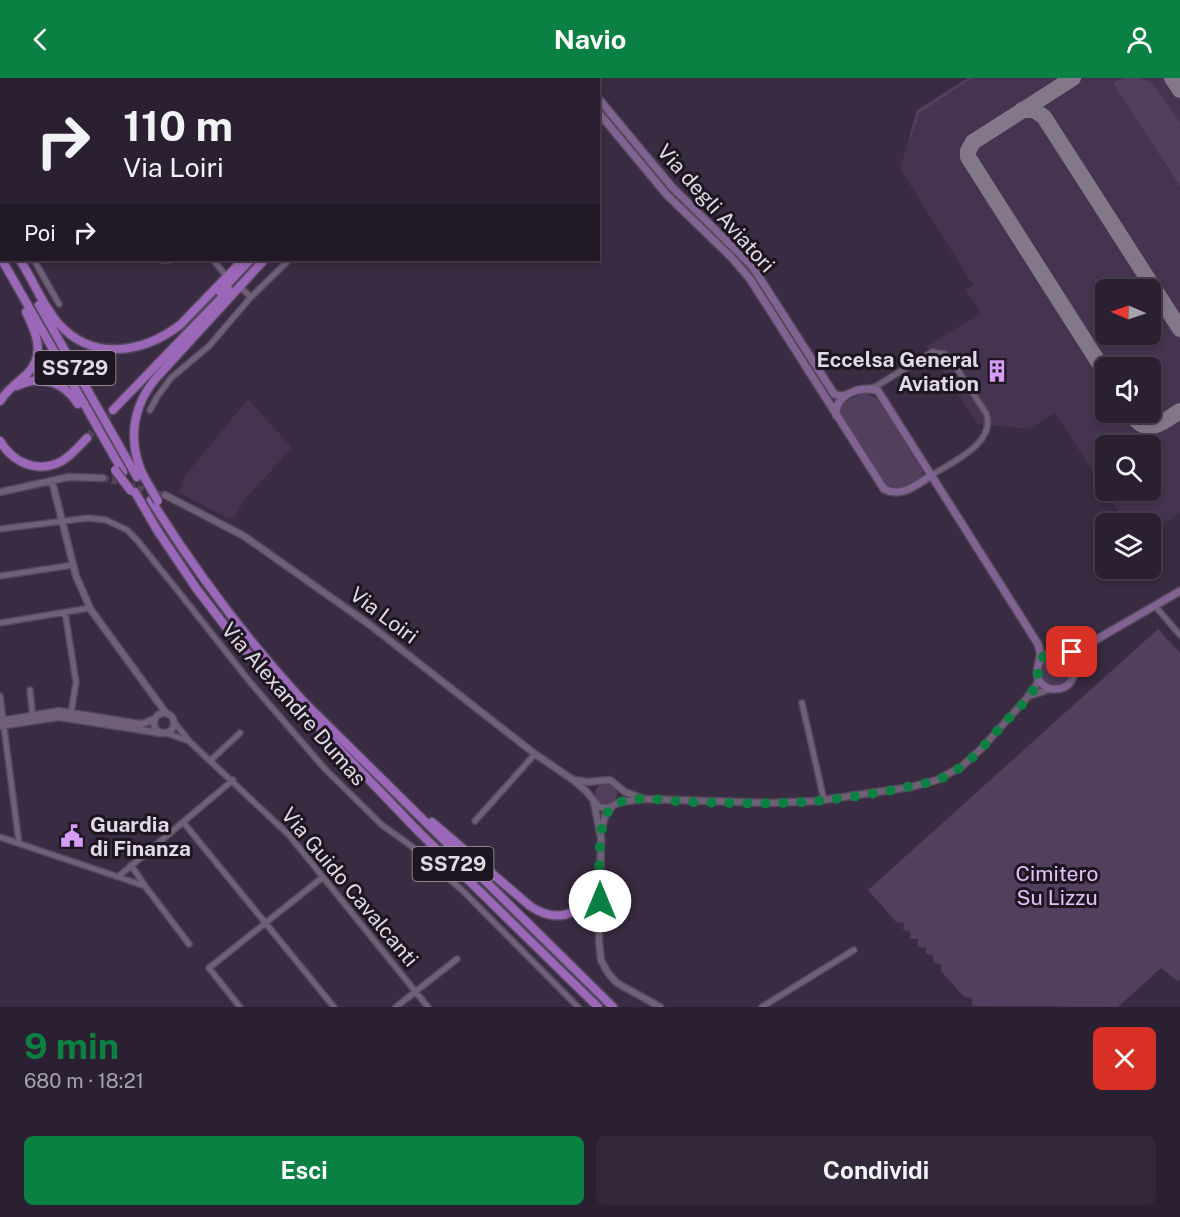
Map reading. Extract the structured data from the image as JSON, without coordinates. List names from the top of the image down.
{
  "streets": {
    "highway": ["SS729"],
    "main road": ["Via degli Aviatori"],
    "street": ["Via Loiri", "Via Alexandre Dumas", "Via Guido Cavalcanti"]
  },
  "parks": ["Cimitero Su Lizzu"],
  "places": {
    "building": ["Eccelsa General Aviation"],
    "public building": ["Guardia di Finanza"]
  },
  "north": "left",
  "page": {
    "header": "Navio",
    "turn": ["110 m", "Via Loiri"],
    "then": "Poi",
    "heading": ["9 min", "680 m · 18:21"],
    "buttons": ["Esci", "Condividi"]
  }
}
